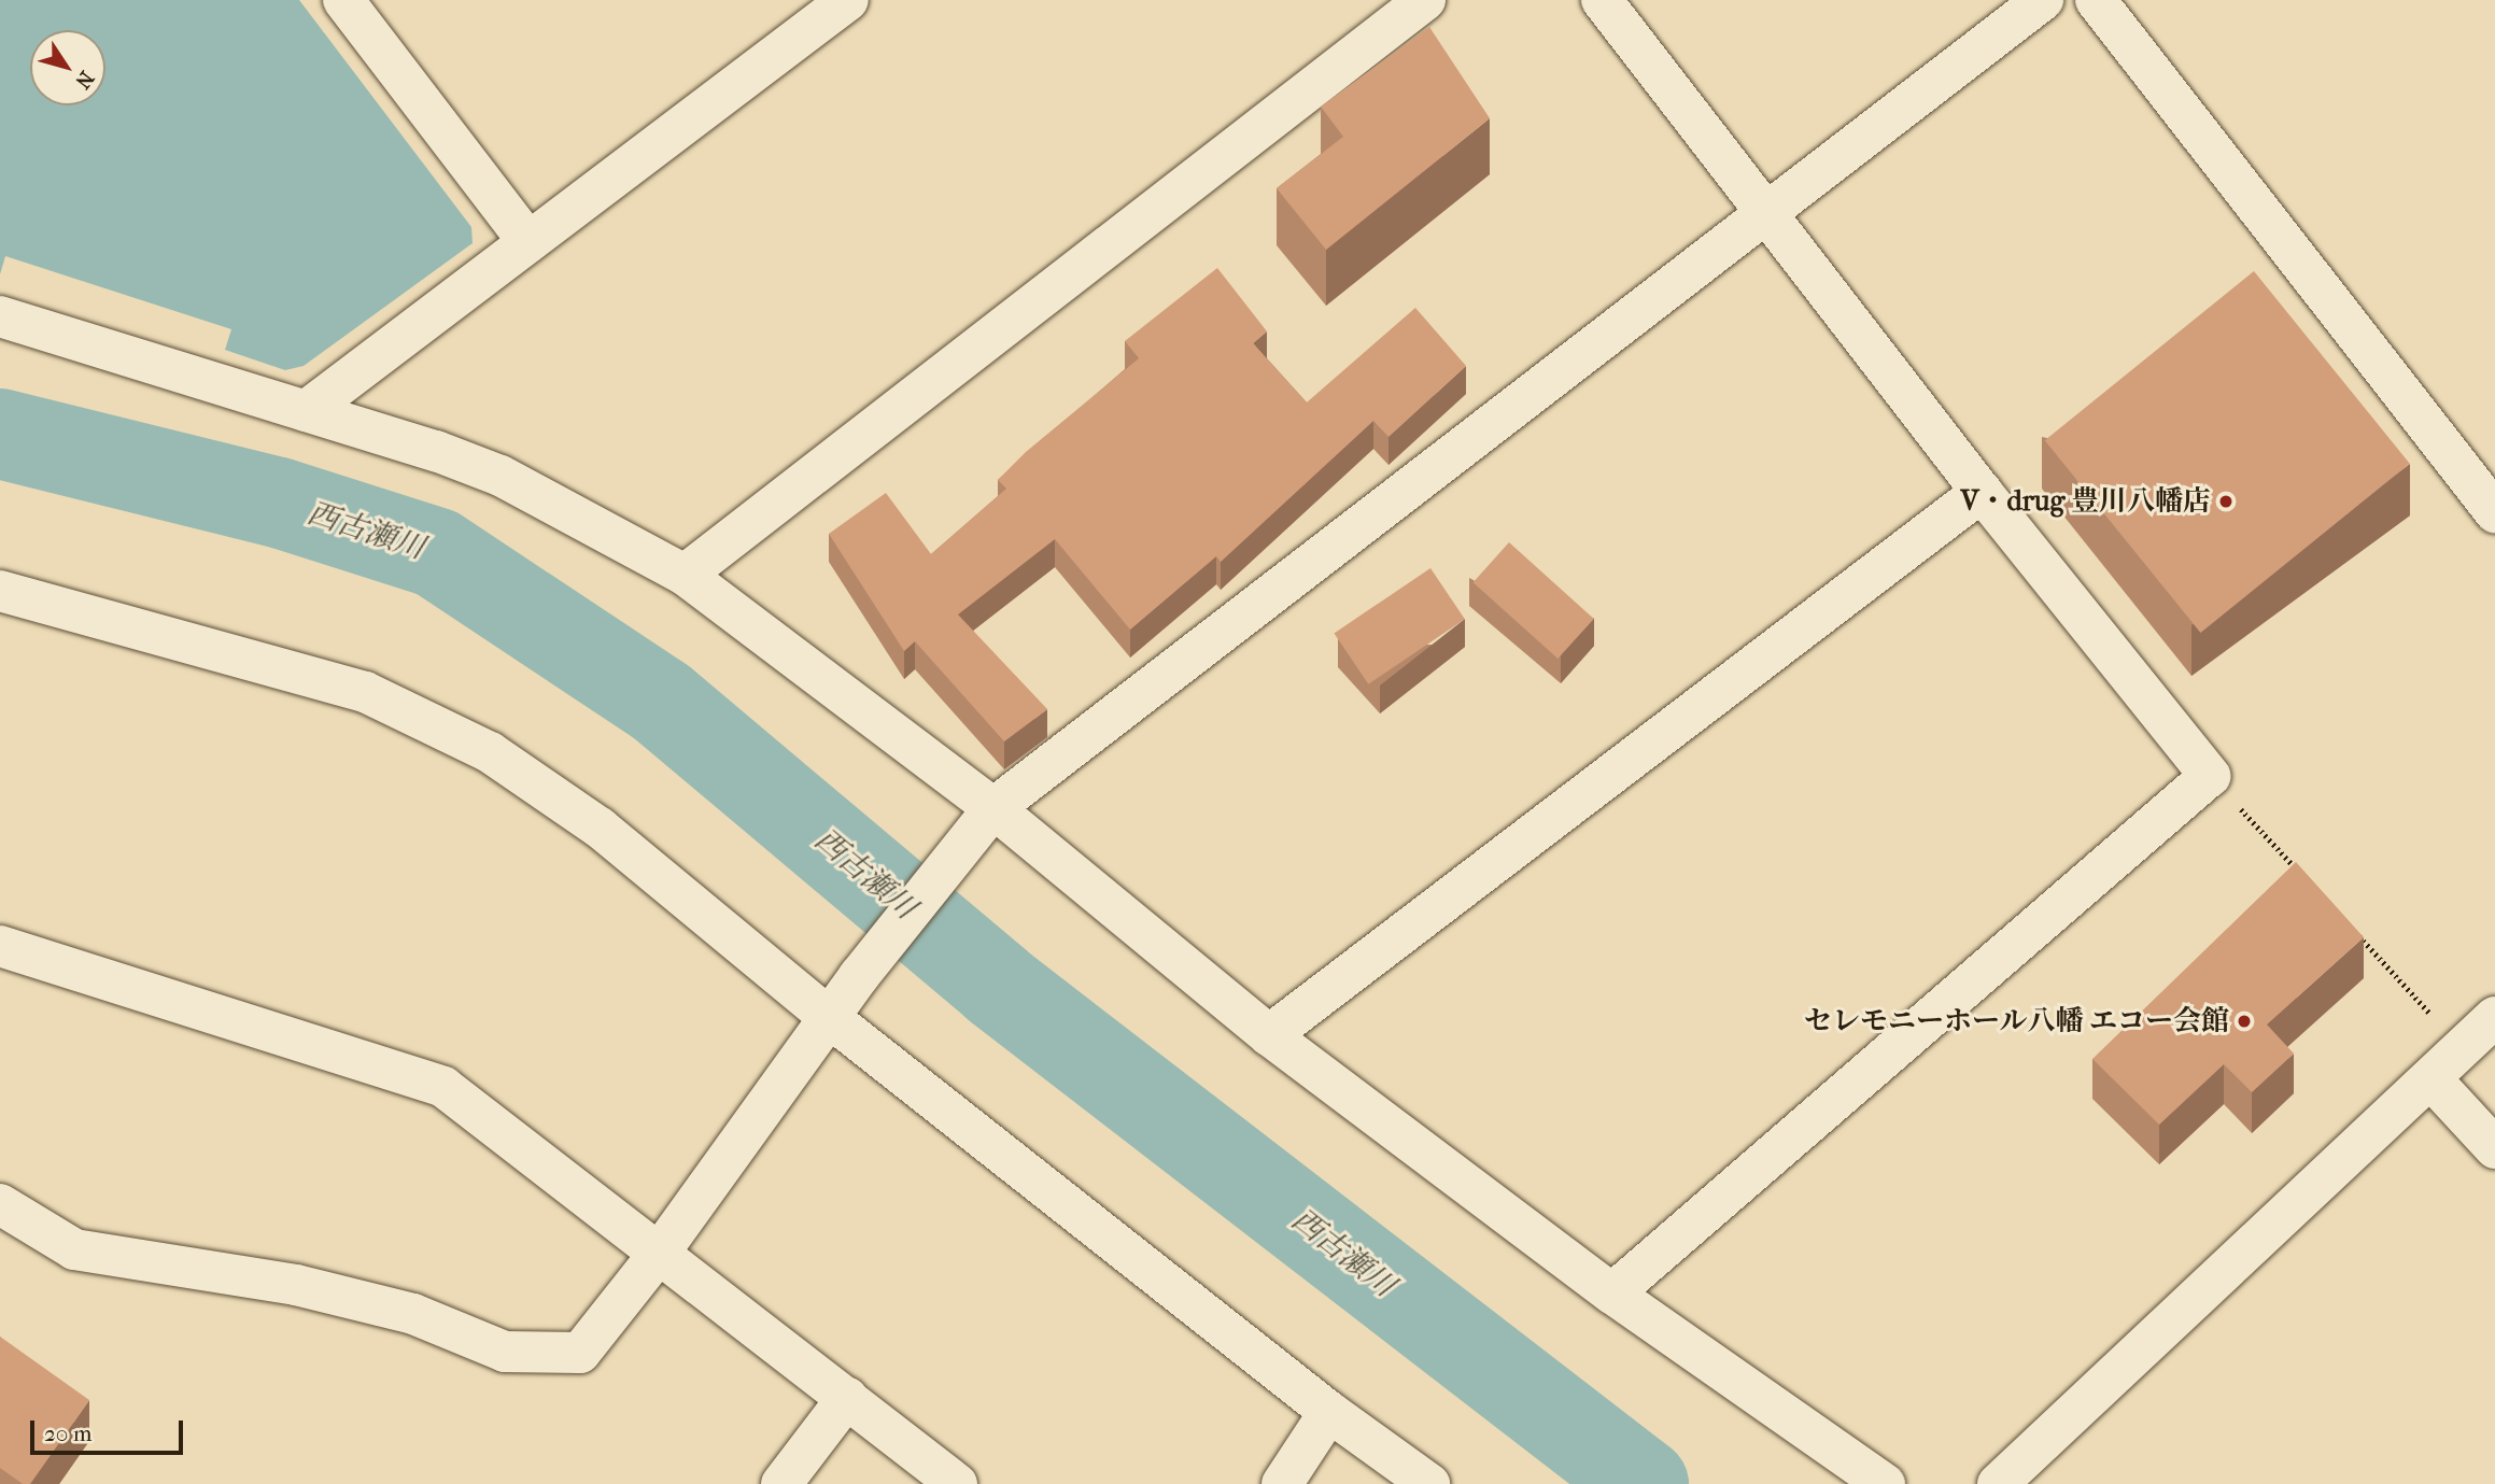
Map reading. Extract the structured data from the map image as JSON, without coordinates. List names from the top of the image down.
{
  "water": ["西古瀬川"],
  "places": ["V・drug 豊川八幡店", "セレモニーホール八幡 エコー会館"],
  "scale_bar": "20 m",
  "north": "bottom right"
}
